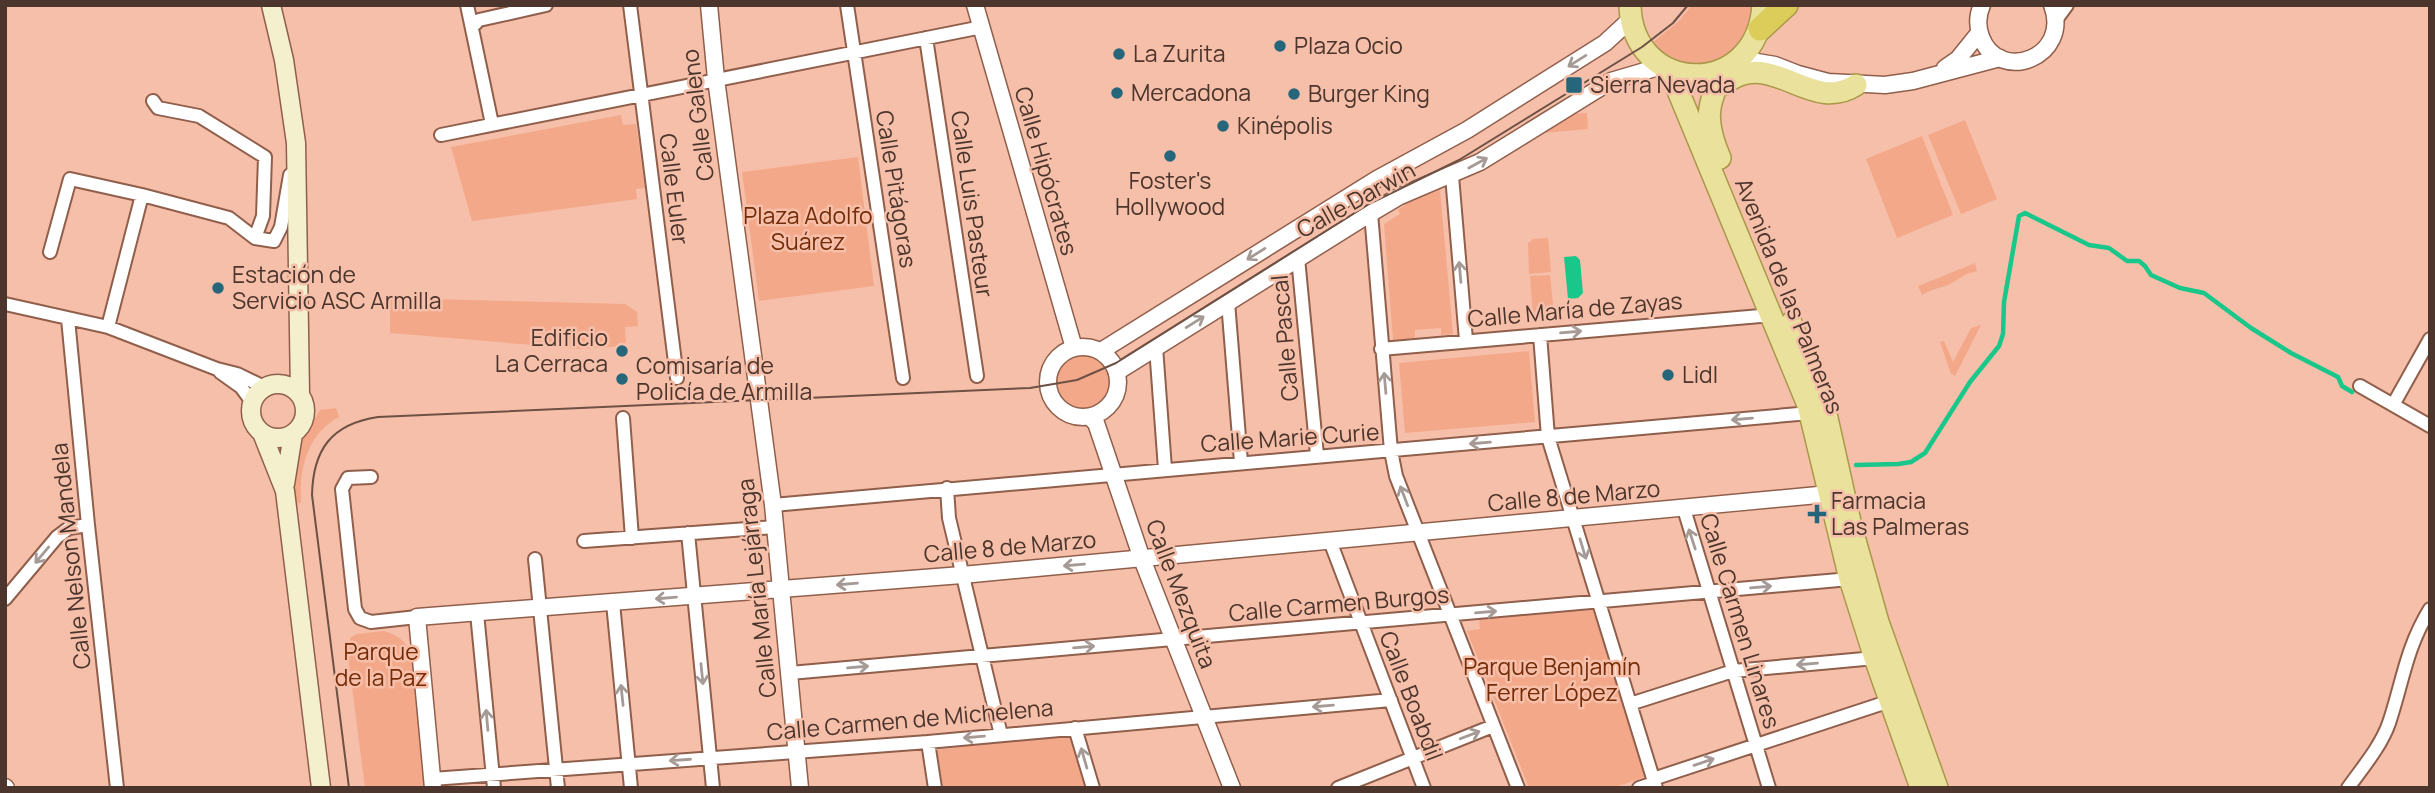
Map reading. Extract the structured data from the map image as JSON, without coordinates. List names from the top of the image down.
{
  "streets": {
    "main road": ["Avenida de las Palmeras"],
    "street": [
      "Calle Galeno",
      "Calle Hipócrates",
      "Calle Euler",
      "Calle Pitágoras",
      "Calle Darwin",
      "Calle Luis Pasteur",
      "Calle María de Zayas",
      "Calle Pascal",
      "Calle Marie Curie",
      "Calle 8 de Marzo",
      "Calle Nelson Mandela",
      "Calle María Lejárraga",
      "Calle Mezquita",
      "Calle Carmen Burgos",
      "Calle Carmen Linares",
      "Calle Boabdil",
      "Calle Carmen de Michelena"
    ]
  },
  "crossings": [
    ["Calle Galeno", "Calle María Lejárraga"],
    ["Calle Hipócrates", "Calle Darwin"],
    ["Calle Hipócrates", "Calle Mezquita"],
    ["Calle Darwin", "Avenida de las Palmeras"],
    ["Calle Darwin", "Calle Pascal"],
    ["Calle Darwin", "Calle Mezquita"],
    ["Avenida de las Palmeras", "Calle María de Zayas"],
    ["Avenida de las Palmeras", "Calle Marie Curie"],
    ["Avenida de las Palmeras", "Calle 8 de Marzo"],
    ["Avenida de las Palmeras", "Calle Carmen Burgos"],
    ["Calle Pascal", "Calle Marie Curie"],
    ["Calle Marie Curie", "Calle María Lejárraga"],
    ["Calle Marie Curie", "Calle Mezquita"],
    ["Calle 8 de Marzo", "Calle María Lejárraga"],
    ["Calle 8 de Marzo", "Calle Mezquita"],
    ["Calle 8 de Marzo", "Calle Carmen Linares"],
    ["Calle 8 de Marzo", "Calle Boabdil"],
    ["Calle María Lejárraga", "Calle Carmen Burgos"],
    ["Calle María Lejárraga", "Calle Carmen de Michelena"],
    ["Calle Mezquita", "Calle Carmen Burgos"],
    ["Calle Mezquita", "Calle Carmen de Michelena"],
    ["Calle Carmen Burgos", "Calle Carmen Linares"],
    ["Calle Carmen Burgos", "Calle Boabdil"],
    ["Calle Boabdil", "Calle Carmen de Michelena"]
  ],
  "one_way": [
    "Calle María de Zayas",
    "Calle Marie Curie",
    "Calle Carmen Burgos",
    "Calle Carmen de Michelena"
  ],
  "parks": ["Plaza Adolfo Suárez", "Parque de la Paz", "Parque Benjamín Ferrer López"],
  "places": {
    "other": [
      "Plaza Ocio",
      "La Zurita",
      "Mercadona",
      "Burger King",
      "Kinépolis",
      "Foster's Hollywood",
      "Estación de Servicio ASC Armilla",
      "Edificio La Cerraca",
      "Lidl",
      "Comisaría de Policía de Armilla"
    ],
    "transit": ["Sierra Nevada"],
    "health": ["Farmacia Las Palmeras"]
  }
}
